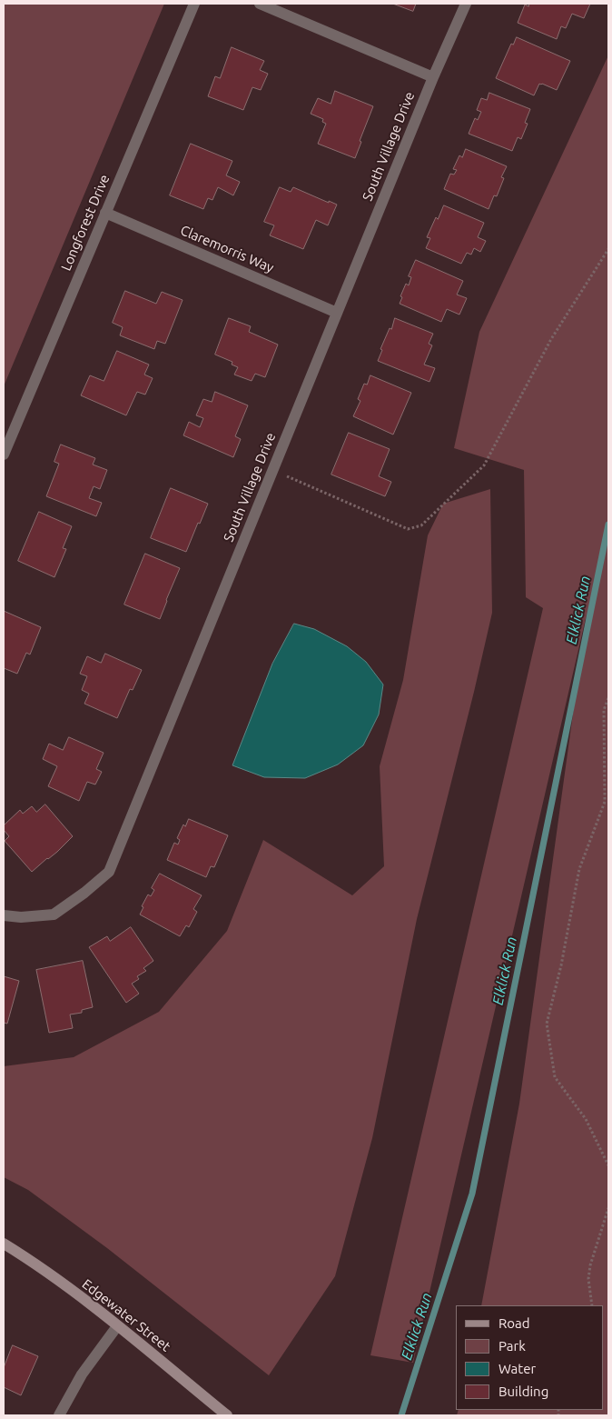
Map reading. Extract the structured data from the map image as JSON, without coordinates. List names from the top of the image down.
{
  "streets": {
    "street": [
      "South Village Drive",
      "Longforest Drive",
      "Claremorris Way",
      "Edgewater Street"
    ]
  },
  "crossings": [
    ["South Village Drive", "Claremorris Way"],
    ["Longforest Drive", "Claremorris Way"]
  ],
  "water": ["Elklick Run"],
  "legend": [
    "Road",
    "Park",
    "Water",
    "Building"
  ]
}
